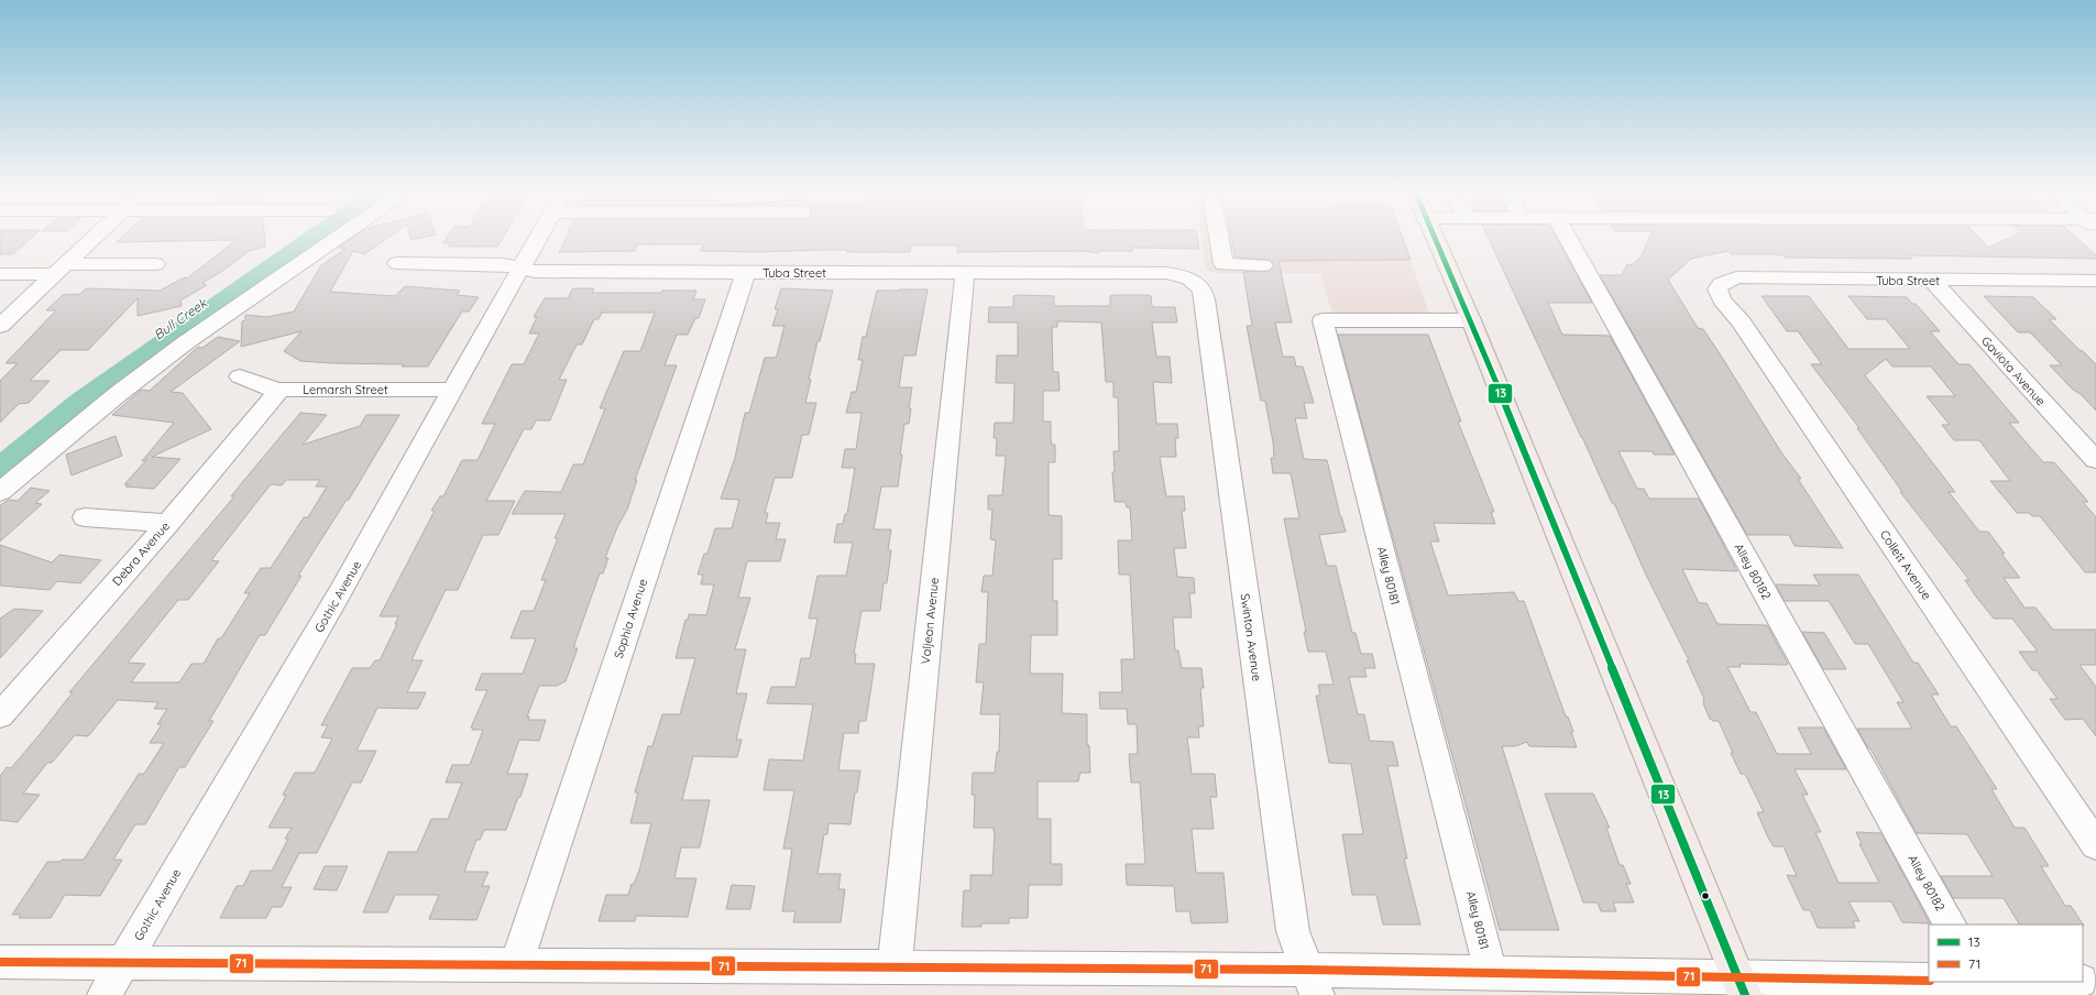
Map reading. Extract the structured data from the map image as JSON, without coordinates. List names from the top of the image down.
{
  "streets": {
    "street": [
      "Tuba Street",
      "Gaviota Avenue",
      "Lemarsh Street",
      "Debra Avenue",
      "Collett Avenue",
      "Alley 80182",
      "Alley 80181",
      "Gothic Avenue",
      "Sophia Avenue",
      "Valjean Avenue",
      "Swinton Avenue"
    ]
  },
  "crossings": [
    ["Tuba Street", "Gaviota Avenue"],
    ["Tuba Street", "Collett Avenue"],
    ["Tuba Street", "Gothic Avenue"],
    ["Tuba Street", "Sophia Avenue"],
    ["Tuba Street", "Valjean Avenue"],
    ["Tuba Street", "Swinton Avenue"],
    ["Lemarsh Street", "Debra Avenue"],
    ["Lemarsh Street", "Gothic Avenue"]
  ],
  "water": ["Bull Creek"],
  "lines": ["transit line 13", "transit line 71"],
  "legend": ["13", "71"]
}
